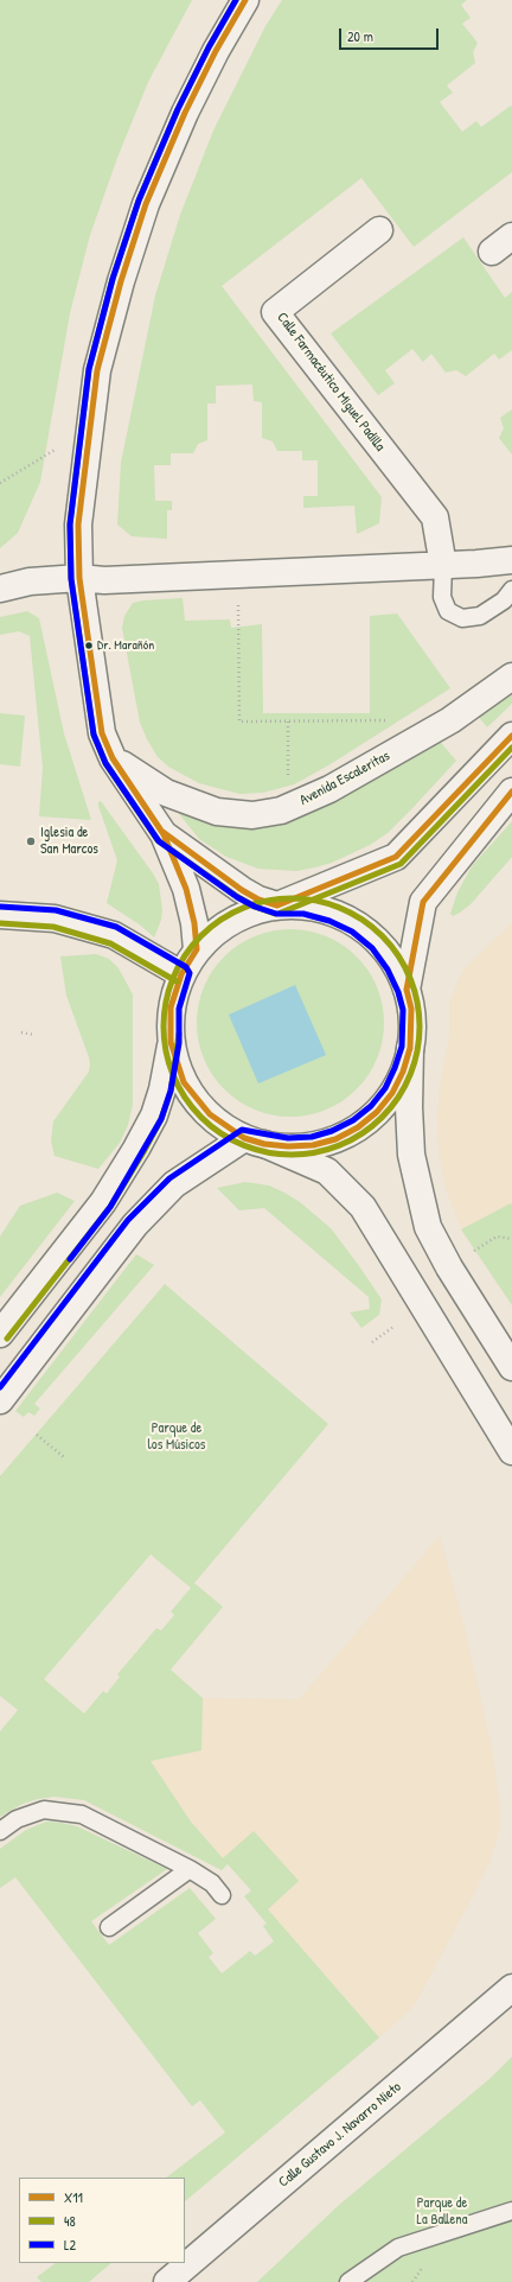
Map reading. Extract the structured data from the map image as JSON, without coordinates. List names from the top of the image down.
{
  "streets": {
    "street": ["Calle Farmacéutico Miguel Padilla", "Avenida Escaleritas", "Calle Gustavo J. Navarro Nieto"]
  },
  "parks": ["Parque de los Músicos", "Parque de La Ballena"],
  "places": ["Dr. Marañón", "Iglesia de San Marcos"],
  "lines": ["transit line X11", "transit line 48", "transit line L2"],
  "legend": ["X11", "48", "L2"],
  "scale_bar": "20 m"
}
